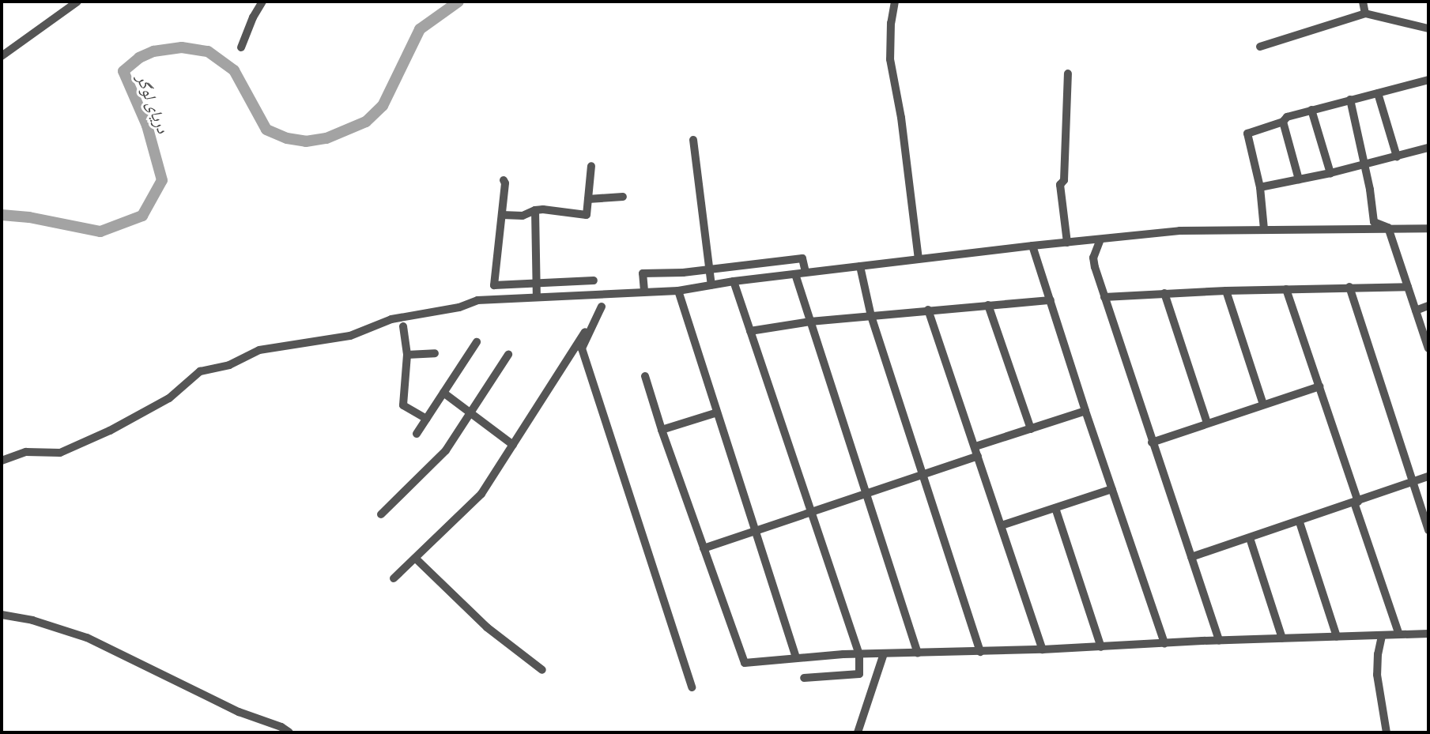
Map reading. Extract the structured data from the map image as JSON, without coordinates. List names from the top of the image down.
{
  "water": ["دریای لوگر"]
}
